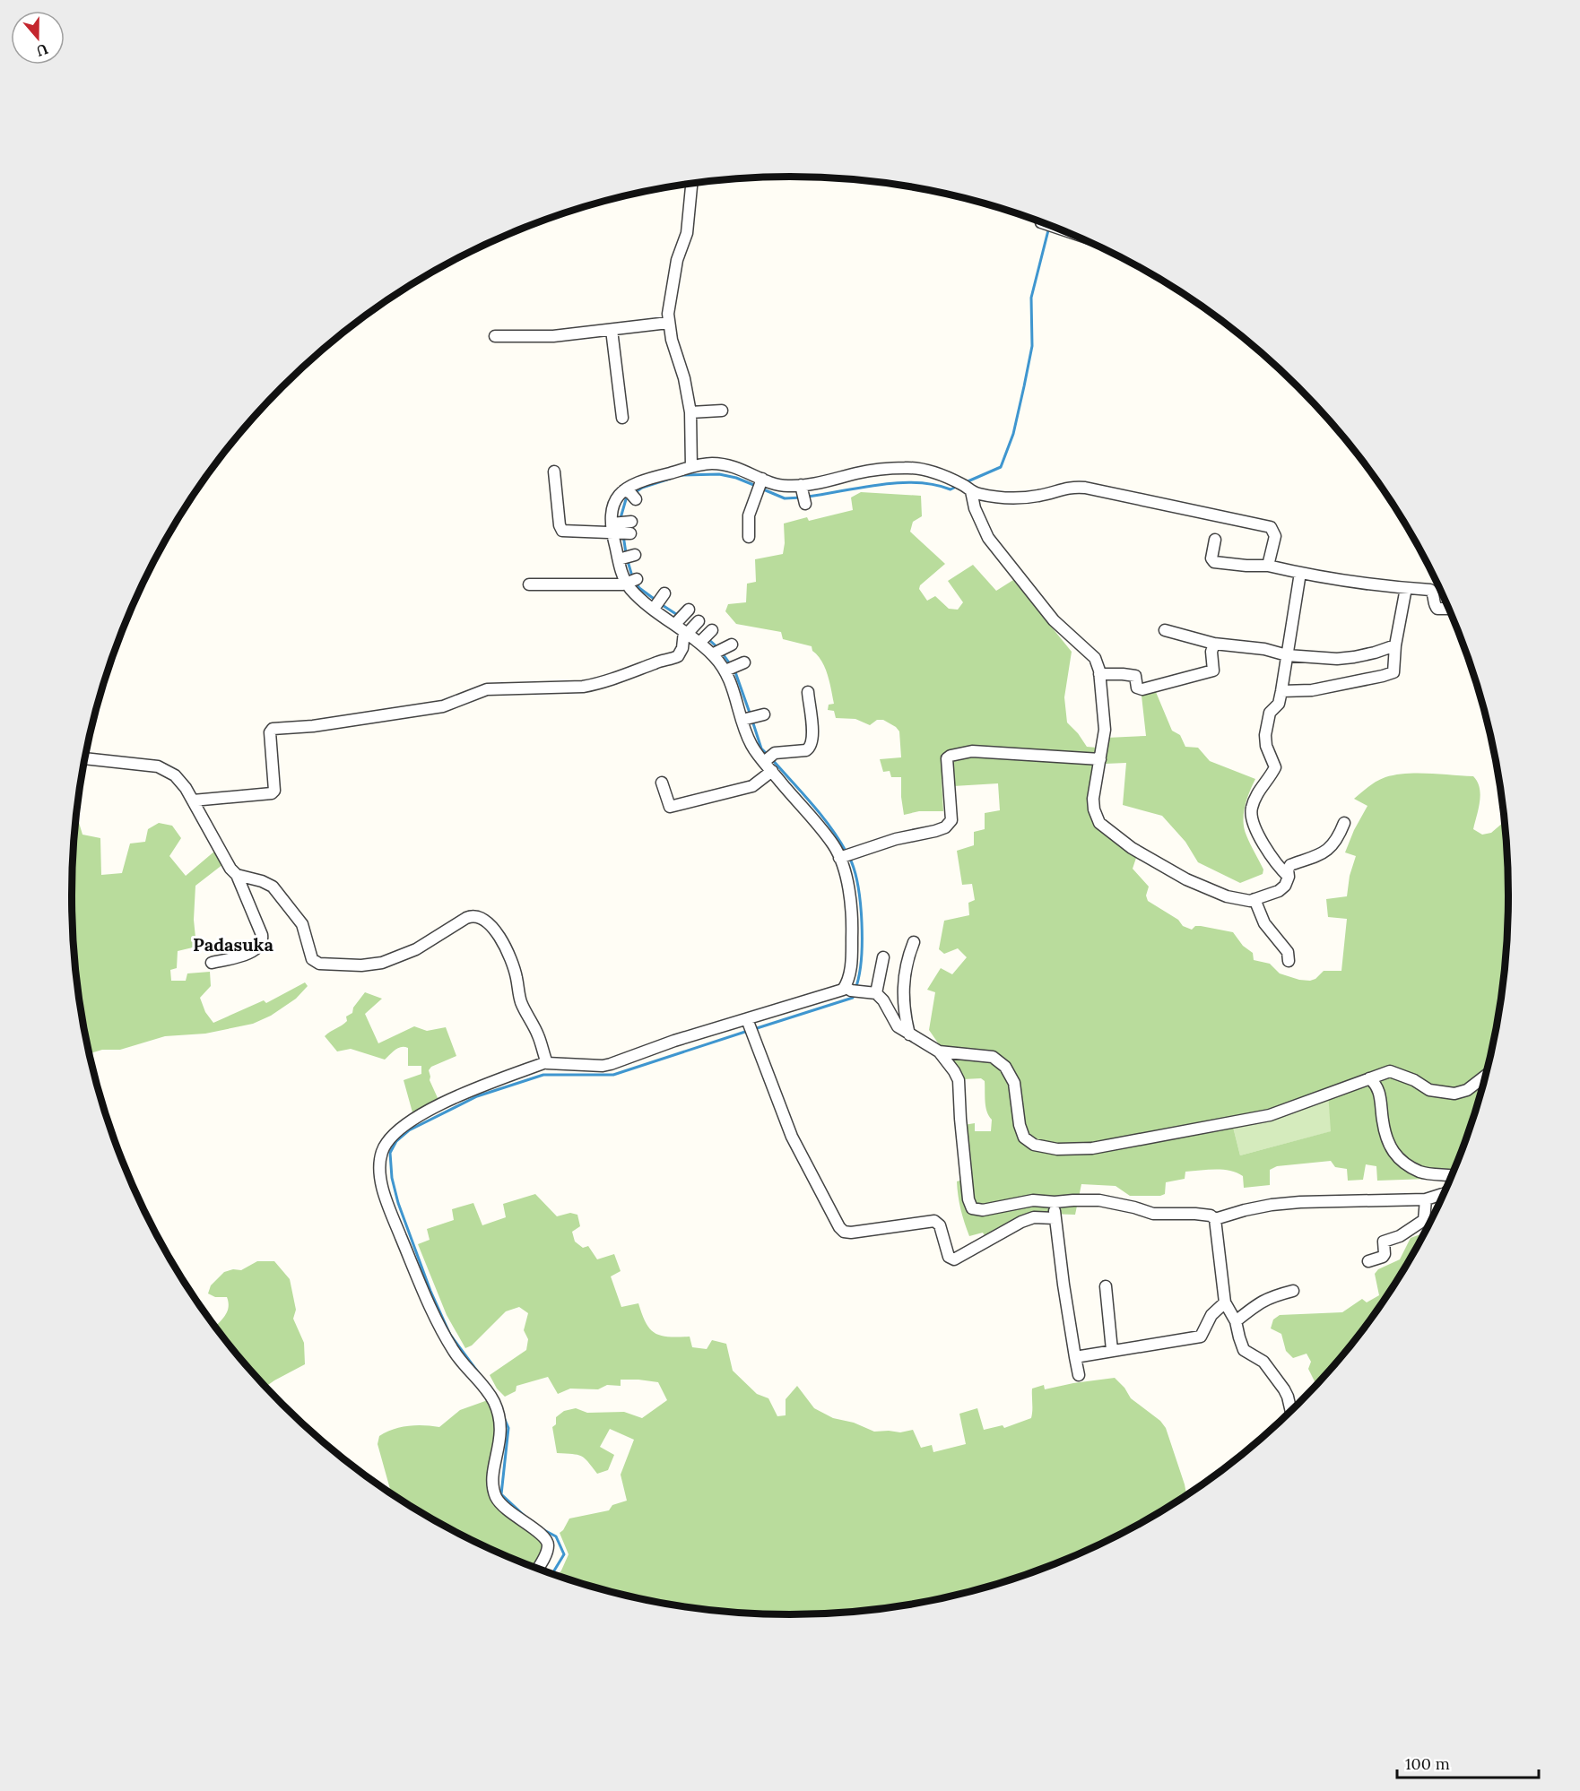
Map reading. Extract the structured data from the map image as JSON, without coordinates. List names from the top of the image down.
{
  "districts": ["Padasuka"],
  "scale_bar": "100 m",
  "north": "bottom"
}
